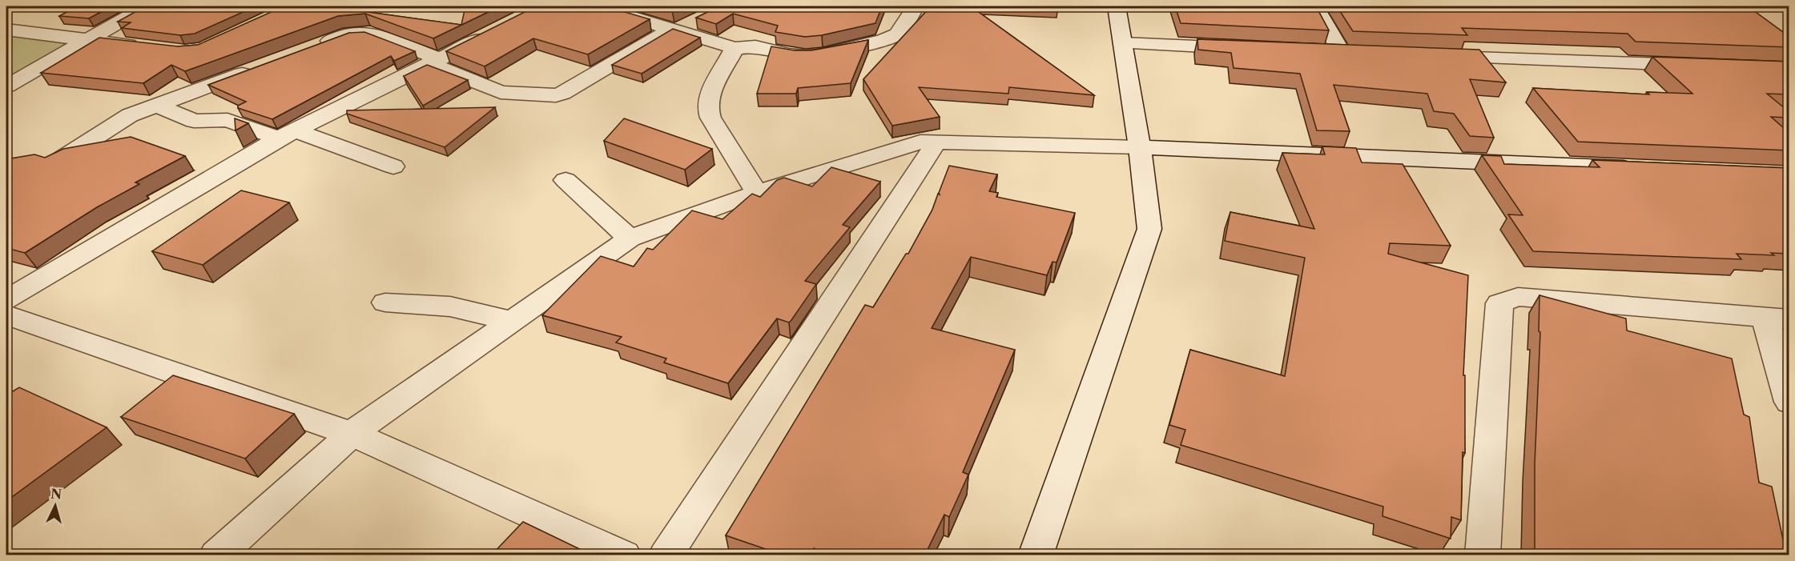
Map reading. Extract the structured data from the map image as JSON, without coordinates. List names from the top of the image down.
{
  "north": "top"
}
